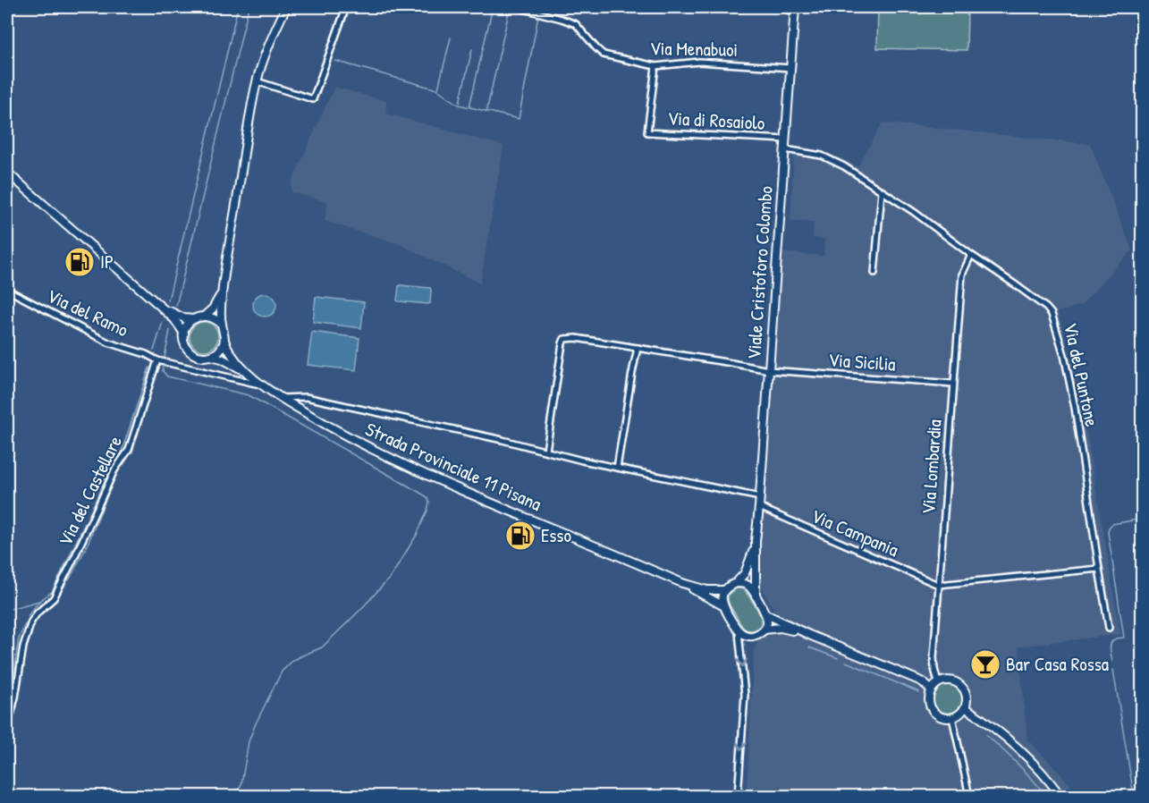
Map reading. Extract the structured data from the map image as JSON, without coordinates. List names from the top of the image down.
{
  "streets": {
    "main road": ["Viale Cristoforo Colombo", "Strada Provinciale 11 Pisana"],
    "street": [
      "Via Menabuoi",
      "Via di Rosaiolo",
      "Via del Ramo",
      "Via Sicilia",
      "Via del Puntone",
      "Via Lombardia",
      "Via del Castellare",
      "Via Campania"
    ]
  },
  "crossings": [
    ["Via Menabuoi", "Via di Rosaiolo"],
    ["Via Menabuoi", "Viale Cristoforo Colombo"],
    ["Via di Rosaiolo", "Viale Cristoforo Colombo"],
    ["Viale Cristoforo Colombo", "Via Sicilia"],
    ["Viale Cristoforo Colombo", "Via del Puntone"],
    ["Viale Cristoforo Colombo", "Strada Provinciale 11 Pisana"],
    ["Viale Cristoforo Colombo", "Via Campania"],
    ["Via del Ramo", "Via del Castellare"],
    ["Via Sicilia", "Via Lombardia"],
    ["Via del Puntone", "Via Lombardia"],
    ["Via Lombardia", "Via Campania"]
  ],
  "places": {
    "fuel station": ["IP", "Esso"],
    "bar": ["Bar Casa Rossa"]
  }
}
